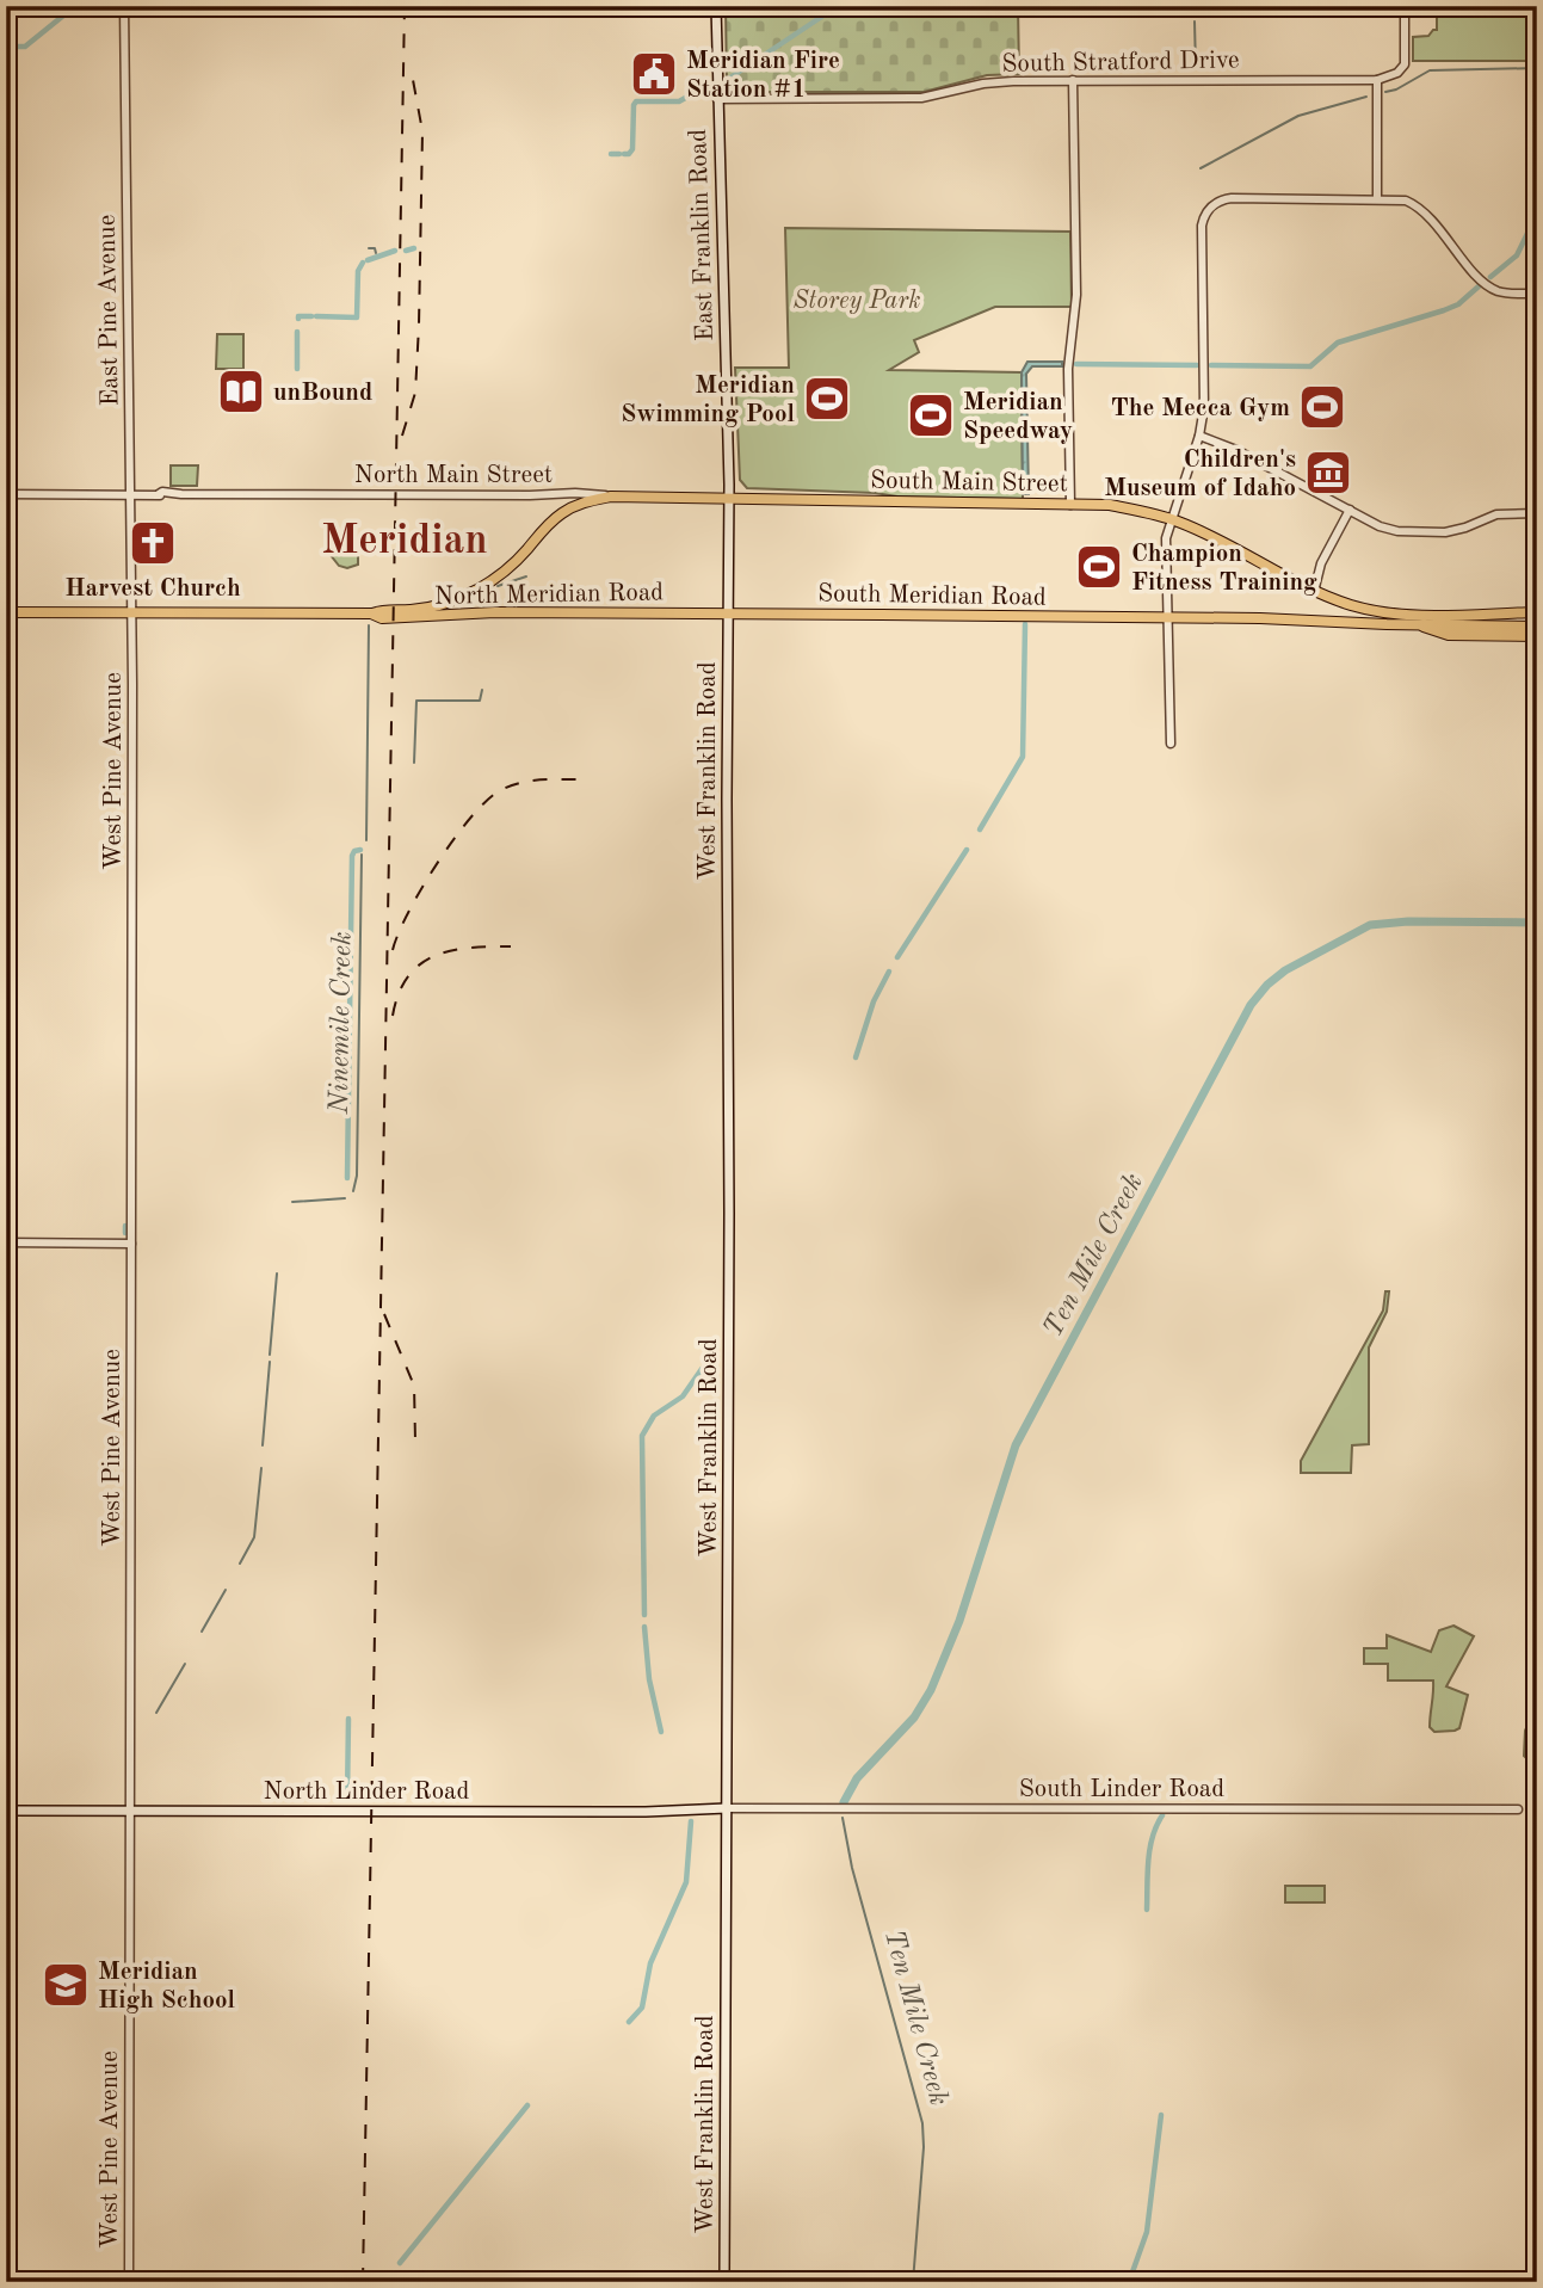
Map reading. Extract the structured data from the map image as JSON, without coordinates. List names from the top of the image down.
{
  "streets": {
    "main road": [
      "East Franklin Road",
      "North Main Street",
      "South Main Street",
      "North Meridian Road",
      "South Meridian Road",
      "West Franklin Road",
      "North Linder Road"
    ],
    "street": [
      "South Stratford Drive",
      "East Pine Avenue",
      "West Pine Avenue",
      "South Linder Road"
    ]
  },
  "crossings": [
    ["South Stratford Drive", "East Franklin Road"],
    ["East Franklin Road", "North Main Street"],
    ["East Franklin Road", "South Main Street"],
    ["East Franklin Road", "North Meridian Road"],
    ["East Franklin Road", "South Meridian Road"],
    ["East Franklin Road", "West Franklin Road"],
    ["East Pine Avenue", "North Main Street"],
    ["East Pine Avenue", "North Meridian Road"],
    ["East Pine Avenue", "West Pine Avenue"],
    ["North Main Street", "South Main Street"],
    ["North Main Street", "North Meridian Road"],
    ["South Main Street", "South Meridian Road"],
    ["North Meridian Road", "South Meridian Road"],
    ["North Meridian Road", "West Pine Avenue"],
    ["North Meridian Road", "West Franklin Road"],
    ["South Meridian Road", "West Franklin Road"],
    ["West Pine Avenue", "North Linder Road"],
    ["West Franklin Road", "South Linder Road"],
    ["West Franklin Road", "North Linder Road"],
    ["South Linder Road", "North Linder Road"]
  ],
  "districts": ["Meridian"],
  "water": ["Ninemile Creek", "Ten Mile Creek"],
  "parks": ["Storey Park"],
  "places": {
    "public building": ["Meridian Fire Station #1"],
    "library": ["unBound"],
    "sports": [
      "Meridian Swimming Pool",
      "The Mecca Gym",
      "Meridian Speedway",
      "Champion Fitness Training"
    ],
    "museum": ["Children's Museum of Idaho"],
    "church": ["Harvest Church"],
    "school or university": ["Meridian High School"]
  }
}
